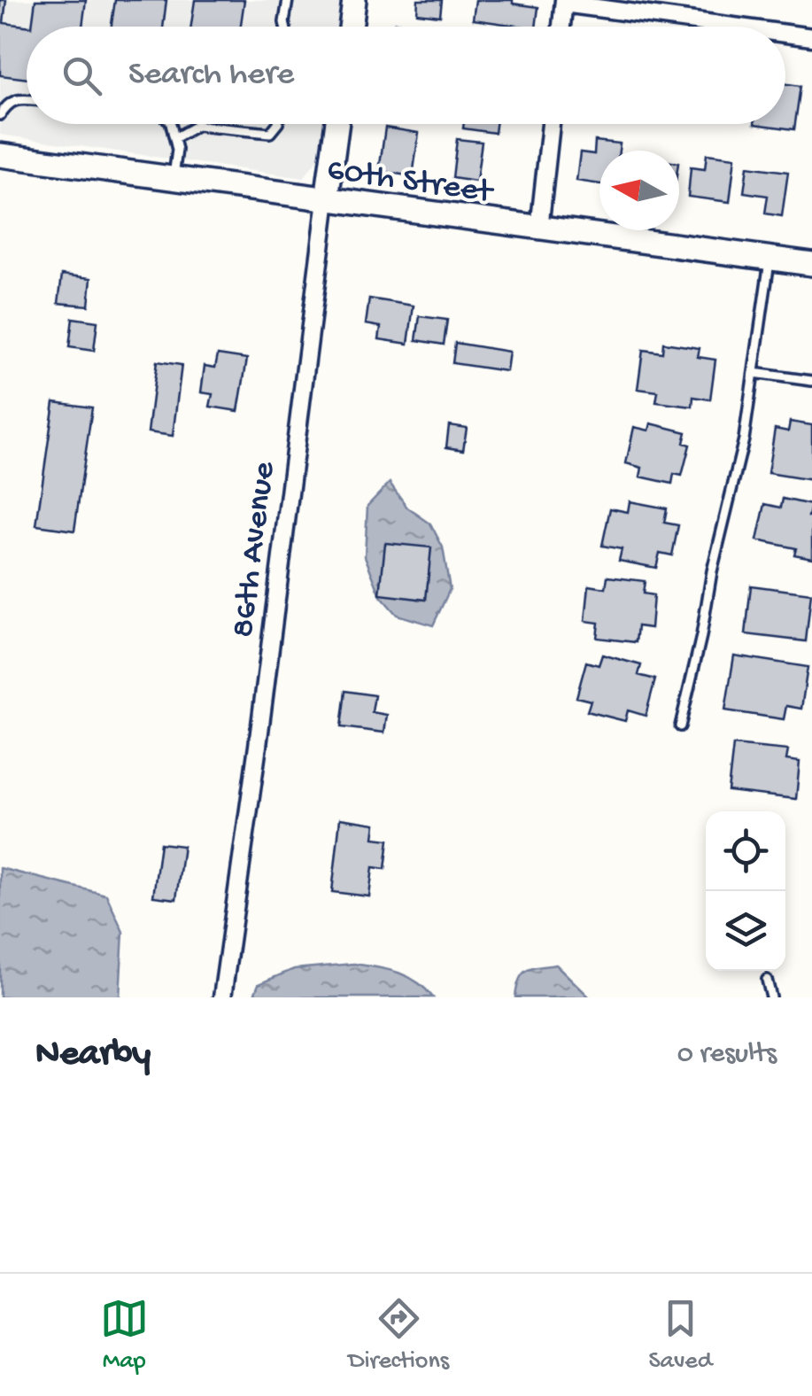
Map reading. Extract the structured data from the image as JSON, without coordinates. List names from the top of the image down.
{
  "streets": {
    "street": ["60th Street", "86th Avenue"]
  },
  "crossings": [
    ["60th Street", "86th Avenue"]
  ],
  "north": "left",
  "page": {
    "search": "Search here",
    "heading": ["Nearby", "0 results"],
    "nav": ["Map", "Directions", "Saved"]
  }
}
